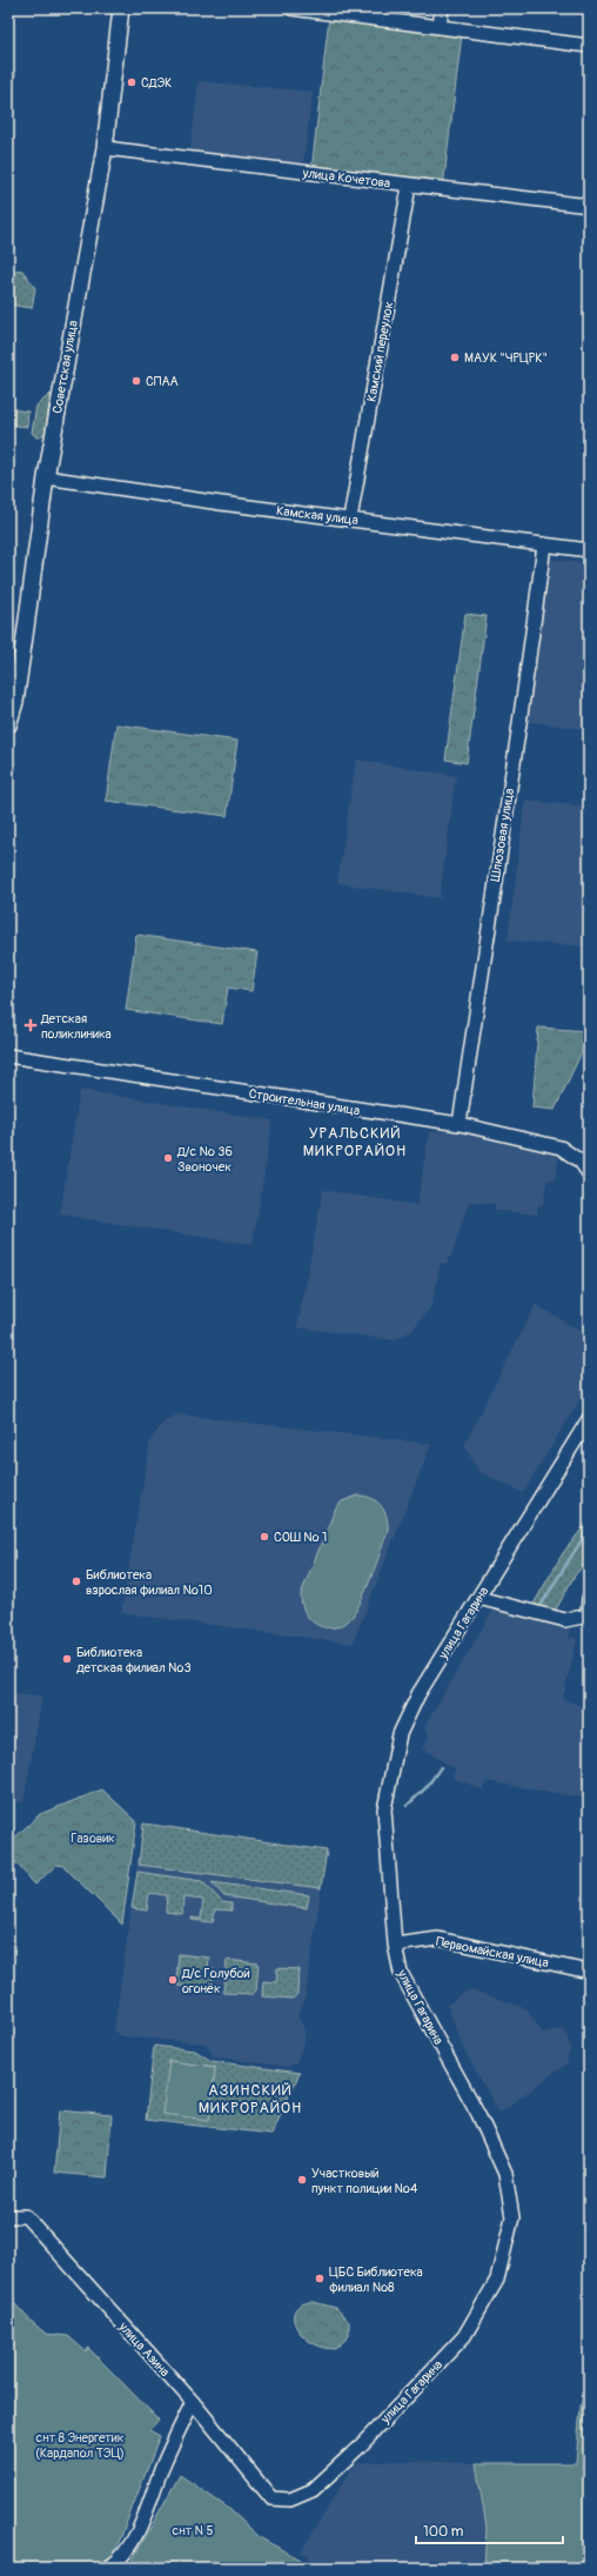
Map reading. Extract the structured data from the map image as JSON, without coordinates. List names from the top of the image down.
{
  "streets": {
    "main road": ["Советская улица"],
    "street": [
      "улица Кочетова",
      "Камский переулок",
      "Камская улица",
      "Шлюзовая улица",
      "Строительная улица",
      "улица Гагарина",
      "Первомайская улица",
      "улица Азина"
    ]
  },
  "crossings": [
    ["улица Кочетова", "Камский переулок"],
    ["улица Кочетова", "Советская улица"],
    ["Камский переулок", "Камская улица"],
    ["Советская улица", "Камская улица"],
    ["Камская улица", "Шлюзовая улица"],
    ["Шлюзовая улица", "Строительная улица"],
    ["улица Гагарина", "Первомайская улица"],
    ["улица Гагарина", "улица Азина"]
  ],
  "districts": ["УРАЛЬСКИЙ МИКРОРАЙОН", "АЗИНСКИЙ МИКРОРАЙОН"],
  "parks": ["Газовик", "снт 8 Энергетик (Кардапол ТЭЦ)", "снт N 5"],
  "places": {
    "other": [
      "СДЭК",
      "МАУК \"ЧРЦРК\"",
      "СПАА",
      "Д/с № 36 Звоночек",
      "СОШ № 1",
      "Библиотека взрослая филиал №10",
      "Библиотека детская филиал №3",
      "Д/с Голубой огонёк",
      "Участковый пункт полиции №4",
      "ЦБС Библиотека филиал №8"
    ],
    "health": ["Детская поликлиника"]
  },
  "scale_bar": "100 m"
}
